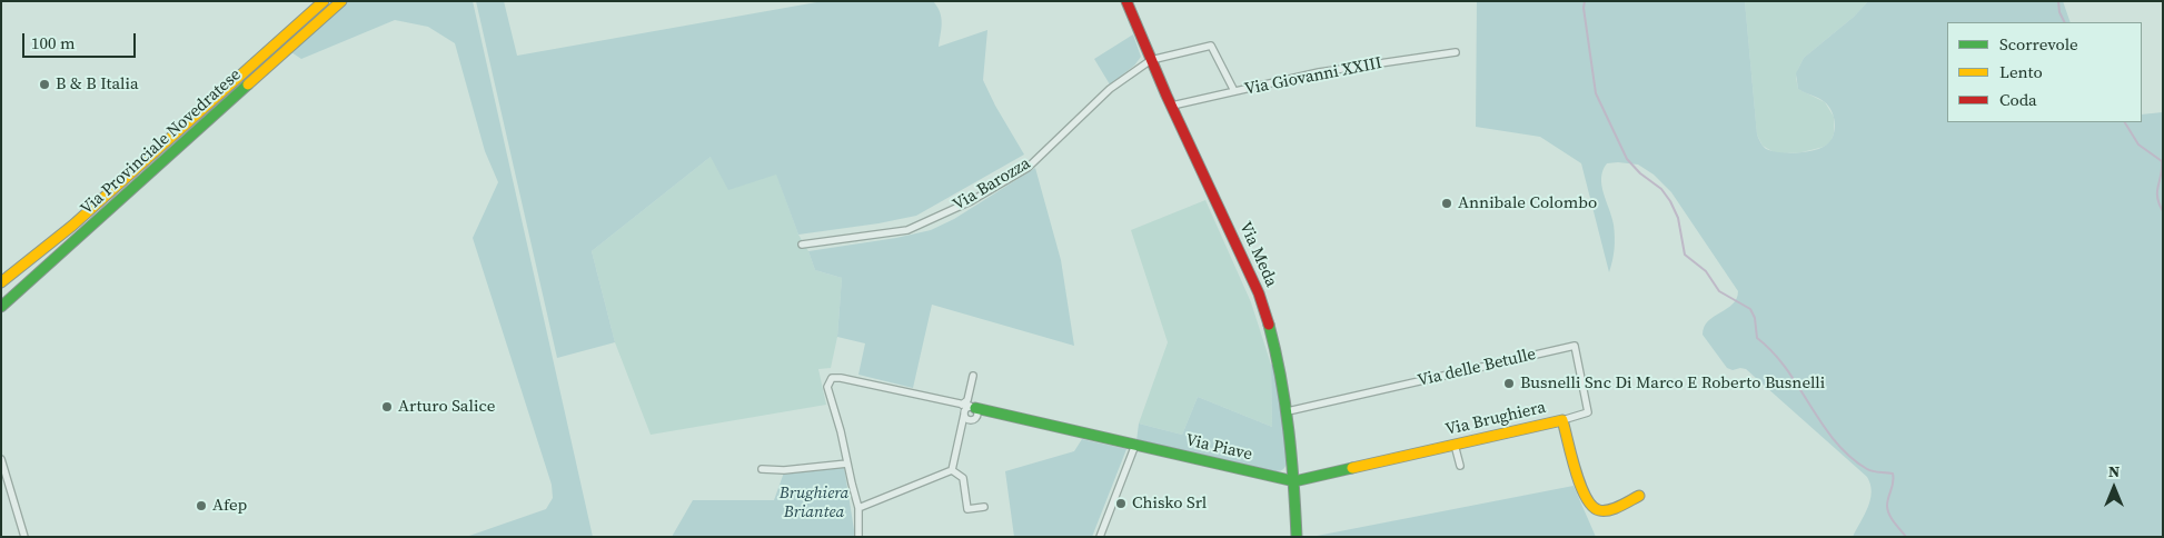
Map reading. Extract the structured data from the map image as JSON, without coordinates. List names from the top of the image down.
{
  "streets": {
    "street": [
      "Via Giovanni XXIII",
      "Via Provinciale Novedratese",
      "Via Barozza",
      "Via Meda",
      "Via delle Betulle",
      "Via Brughiera",
      "Via Piave"
    ]
  },
  "crossings": [
    ["Via Giovanni XXIII", "Via Meda"],
    ["Via Barozza", "Via Meda"],
    ["Via Meda", "Via delle Betulle"],
    ["Via Meda", "Via Brughiera"],
    ["Via Meda", "Via Piave"],
    ["Via delle Betulle", "Via Brughiera"],
    ["Via Brughiera", "Via Piave"]
  ],
  "parks": ["Brughiera Briantea"],
  "places": [
    "B & B Italia",
    "Annibale Colombo",
    "Busnelli Snc Di Marco E Roberto Busnelli",
    "Arturo Salice",
    "Chisko Srl",
    "Afep"
  ],
  "legend": ["Scorrevole", "Lento", "Coda"],
  "scale_bar": "100 m",
  "north": "top"
}
